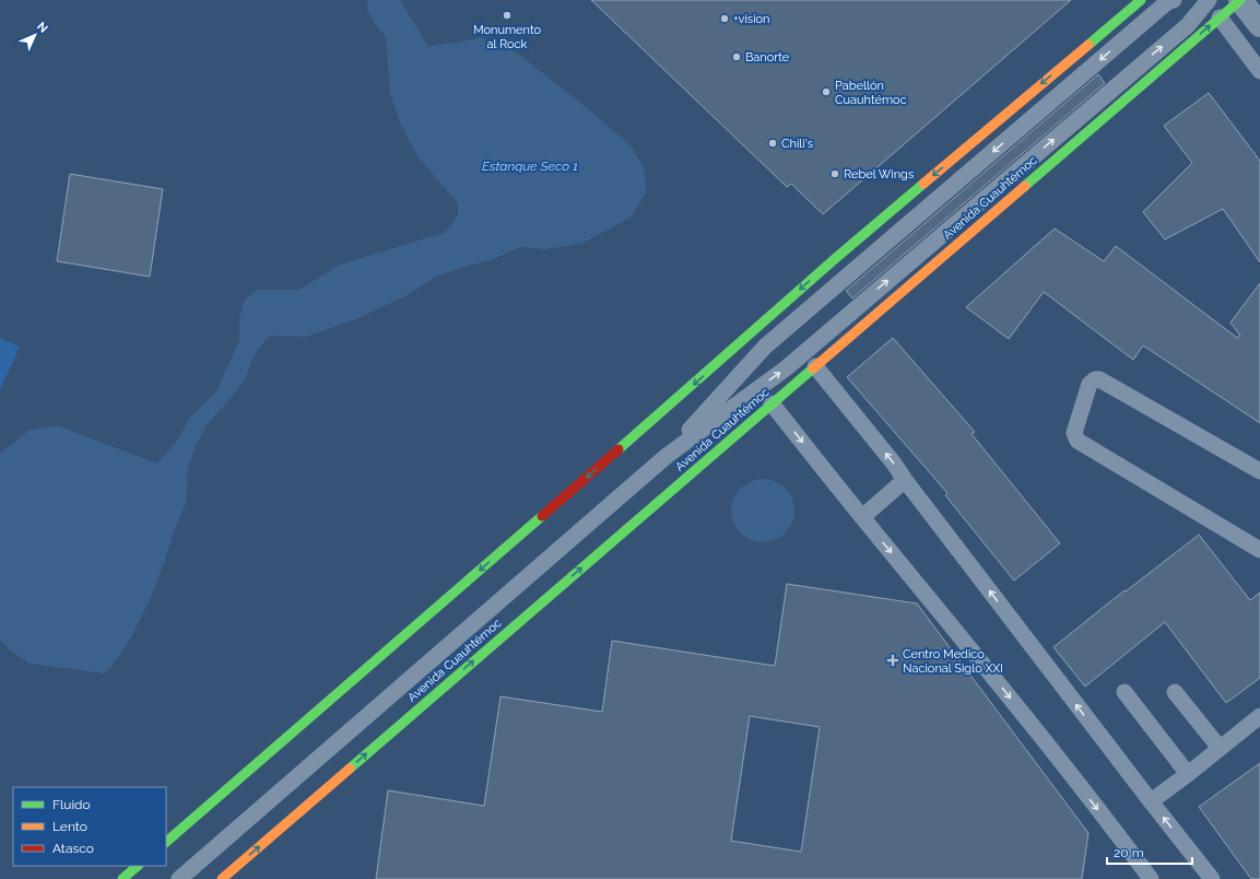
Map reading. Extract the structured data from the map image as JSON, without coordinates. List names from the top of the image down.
{
  "streets": {
    "main road": ["Avenida Cuauhtémoc"]
  },
  "water": ["Estanque Seco 1"],
  "places": {
    "other": [
      "Monumento al Rock",
      "+vision",
      "Banorte",
      "Pabellón Cuauhtémoc",
      "Chili's",
      "Rebel Wings"
    ],
    "health": ["Centro Medico Nacional Siglo XXI"]
  },
  "legend": ["Fluido", "Lento", "Atasco"],
  "scale_bar": "20 m",
  "north": "top right"
}
